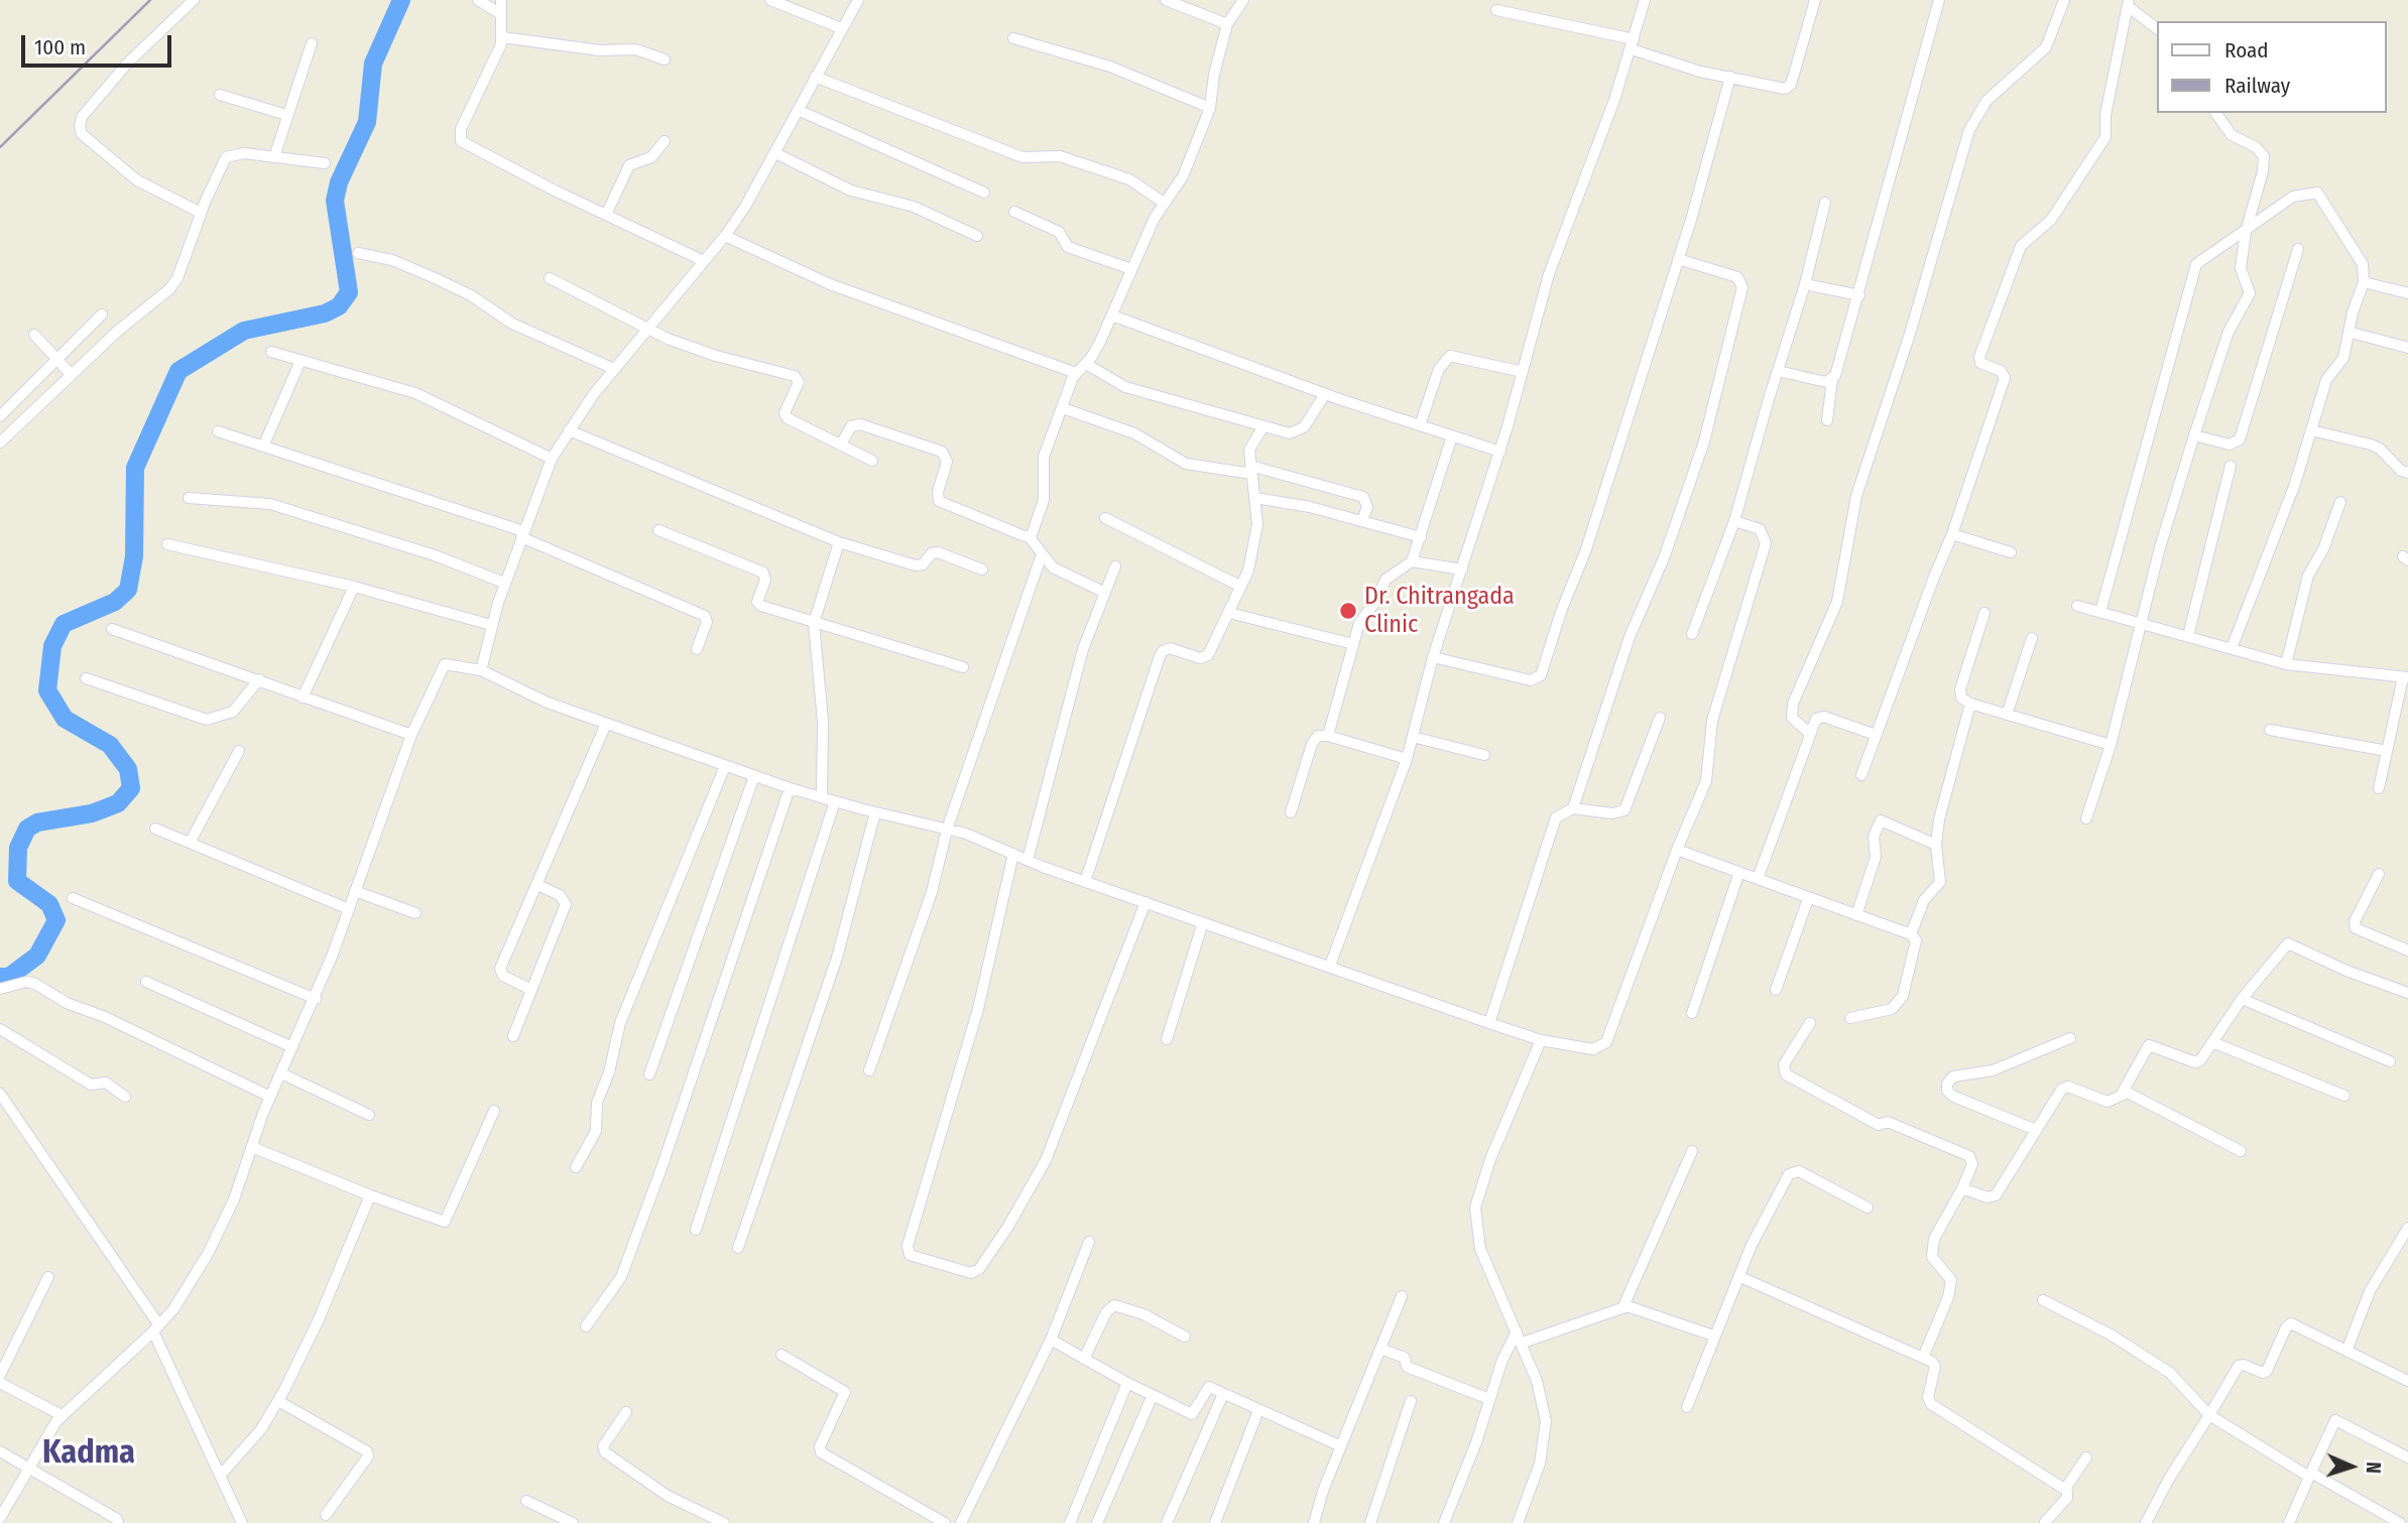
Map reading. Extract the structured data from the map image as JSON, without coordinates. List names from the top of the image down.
{
  "districts": ["Kadma"],
  "places": ["Dr. Chitrangada Clinic"],
  "legend": ["Road", "Railway"],
  "scale_bar": "100 m",
  "north": "right"
}
